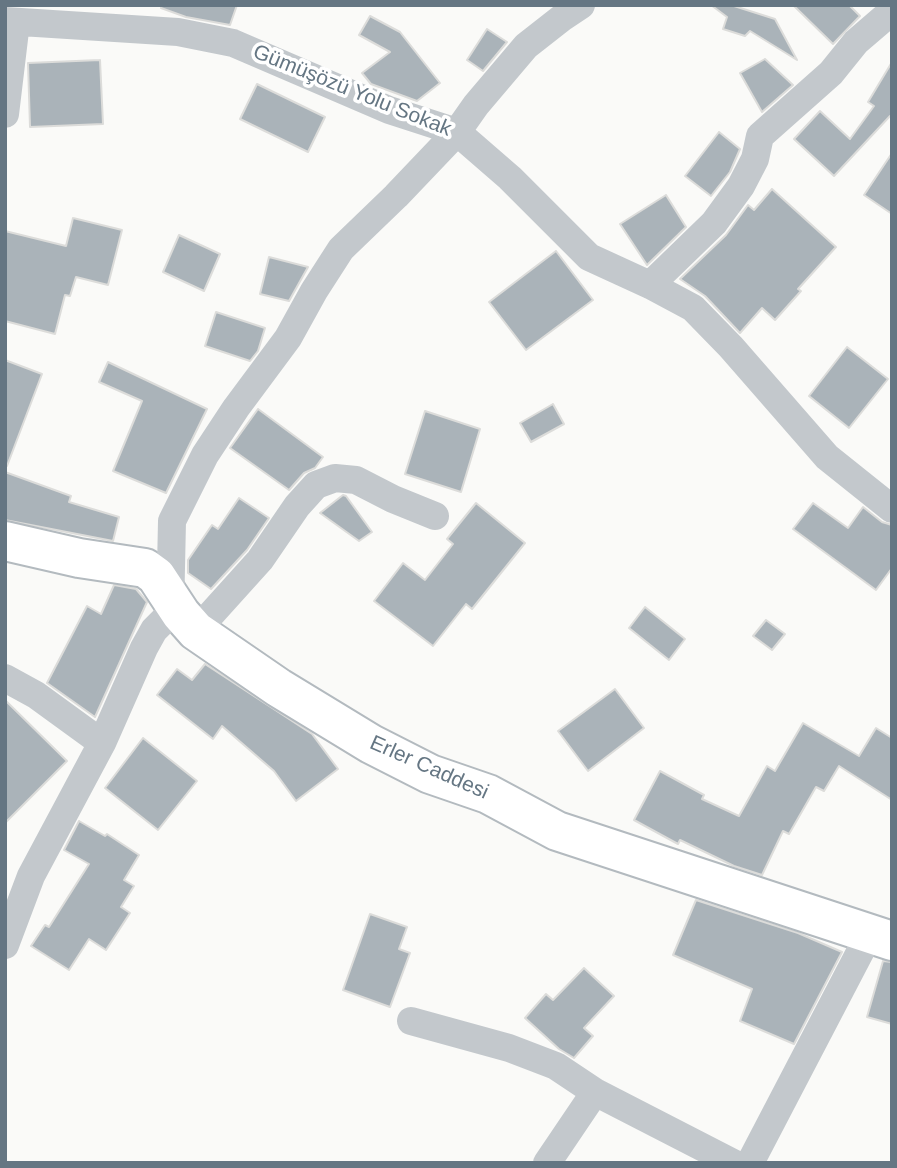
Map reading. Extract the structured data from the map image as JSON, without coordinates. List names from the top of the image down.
{
  "streets": {
    "street": ["Gümüşözü Yolu Sokak", "Erler Caddesi"]
  }
}
